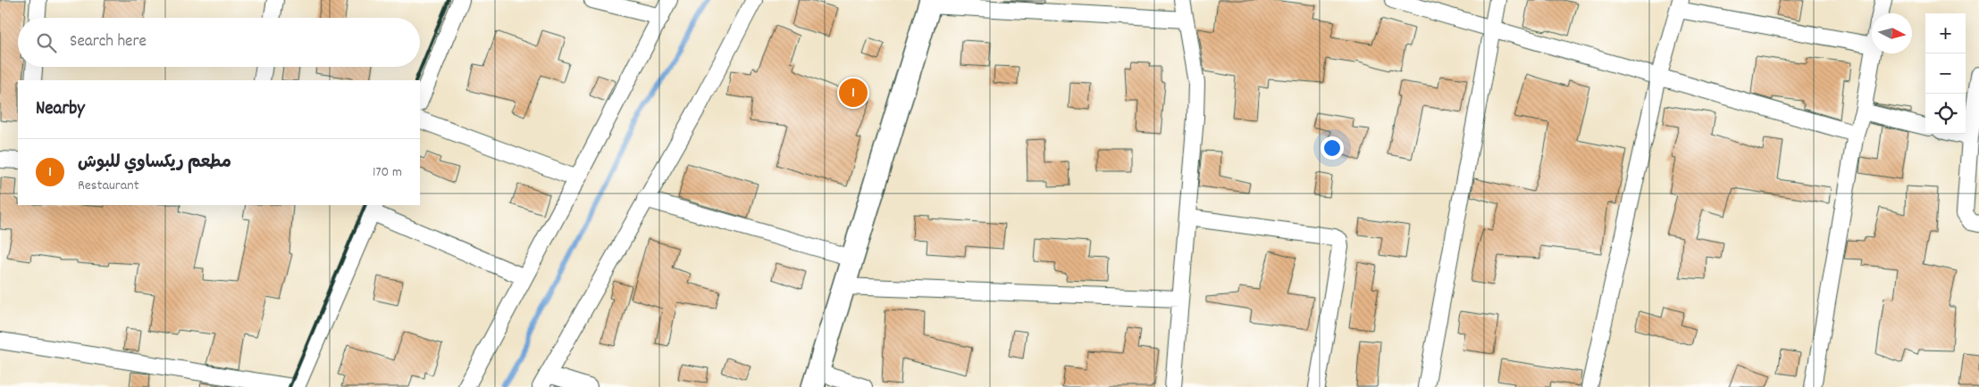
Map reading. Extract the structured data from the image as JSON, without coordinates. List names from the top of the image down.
{
  "north": "right",
  "page": {
    "map_buttons": ["+", "−"],
    "search": "Search here",
    "pins": "1",
    "heading": "Nearby",
    "list": [
      {
        "mark": "1",
        "name": "مطعم ريكساوي للبوش",
        "note": "Restaurant",
        "value": "170 m"
      }
    ]
  }
}
